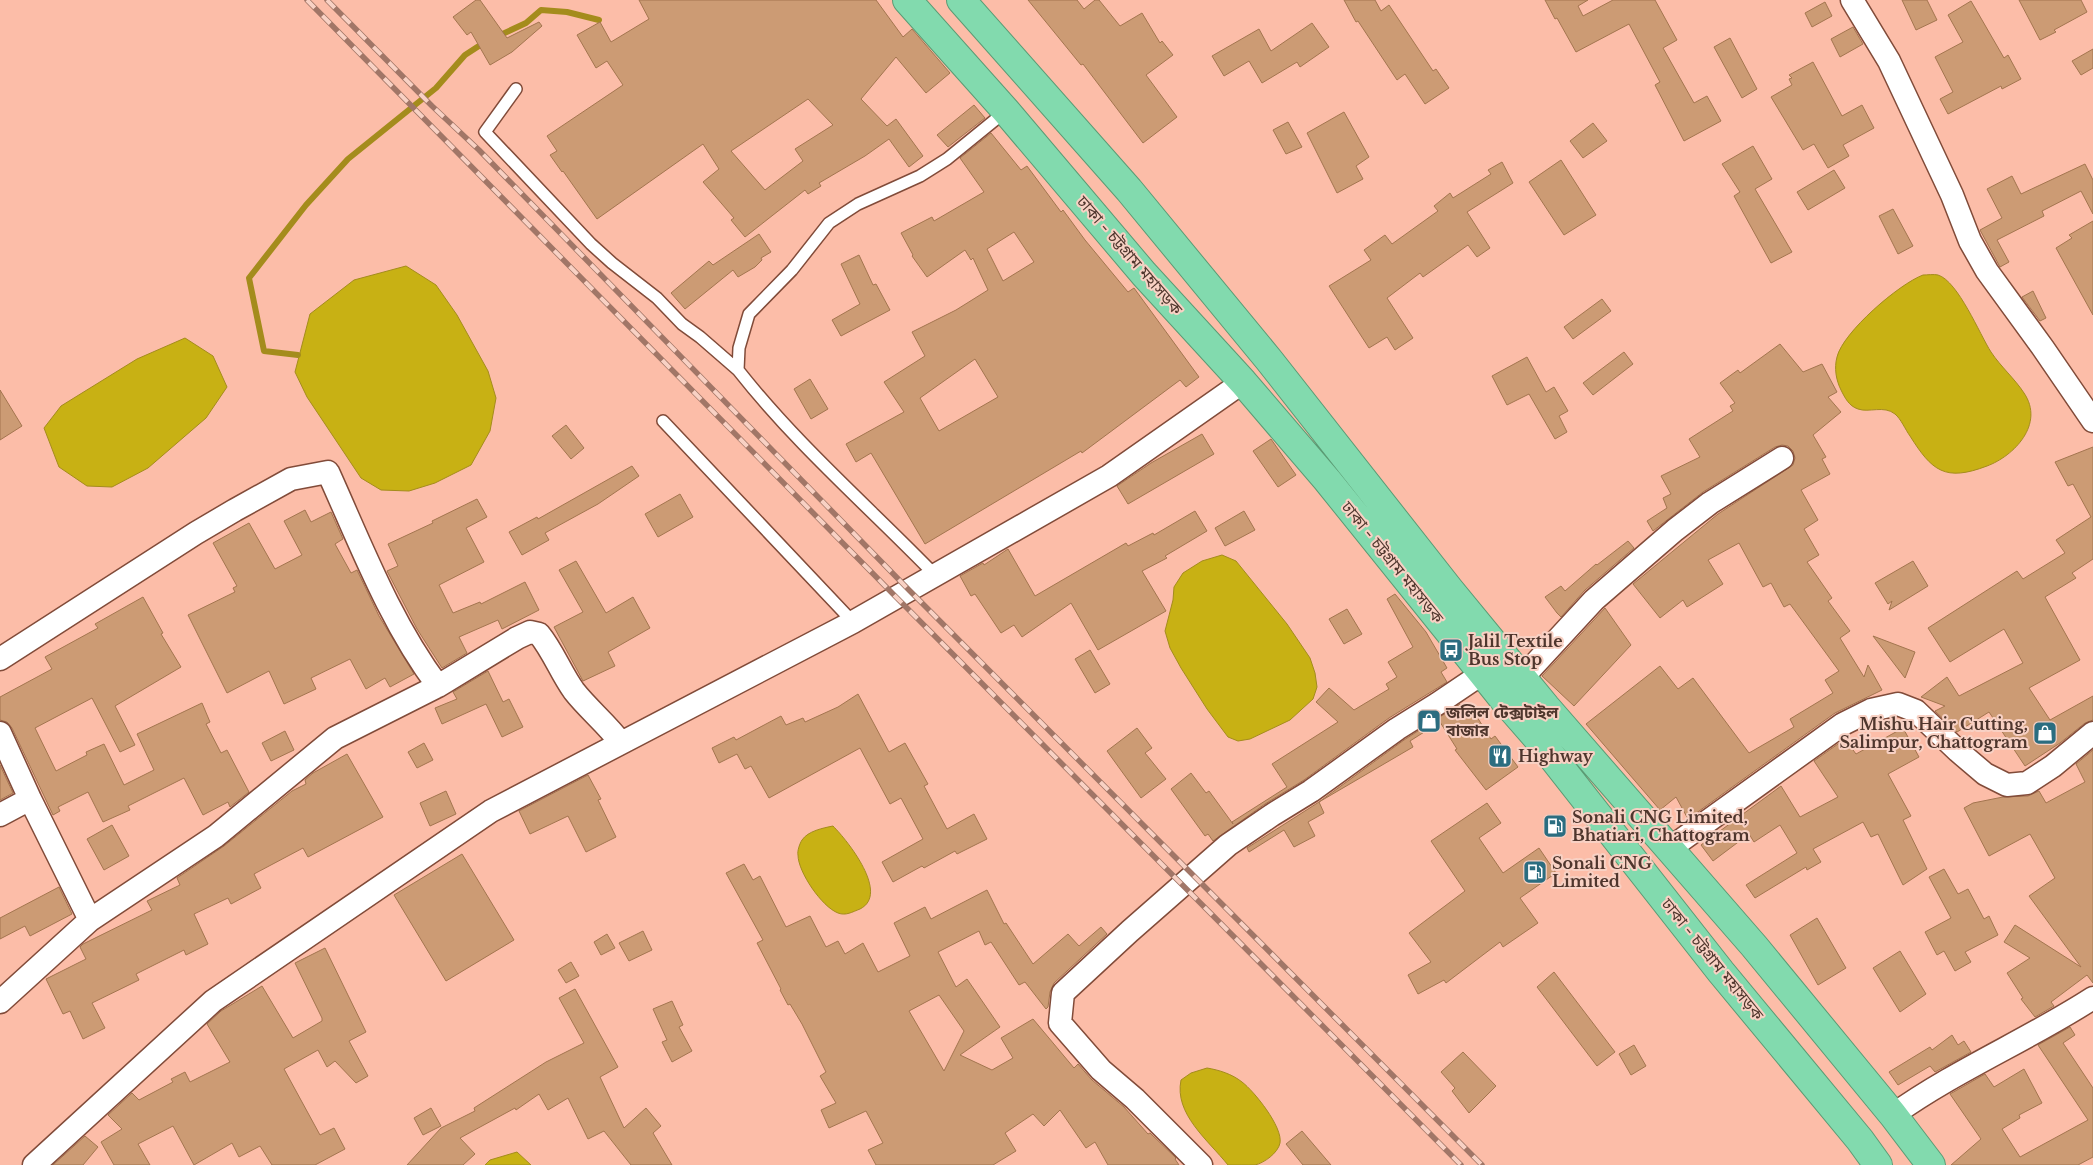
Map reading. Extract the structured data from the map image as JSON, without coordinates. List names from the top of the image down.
{
  "streets": {
    "highway": ["ঢাকা - চট্টগ্রাম মহাসড়ক"]
  },
  "places": {
    "bus stop": ["Jalil Textile Bus Stop"],
    "shop": ["জলিল টেক্সটাইল বাজার", "Mishu Hair Cutting, Salimpur, Chattogram"],
    "restaurant": ["Highway"],
    "fuel station": ["Sonali CNG Limited, Bhatiari, Chattogram", "Sonali CNG Limited"]
  }
}
